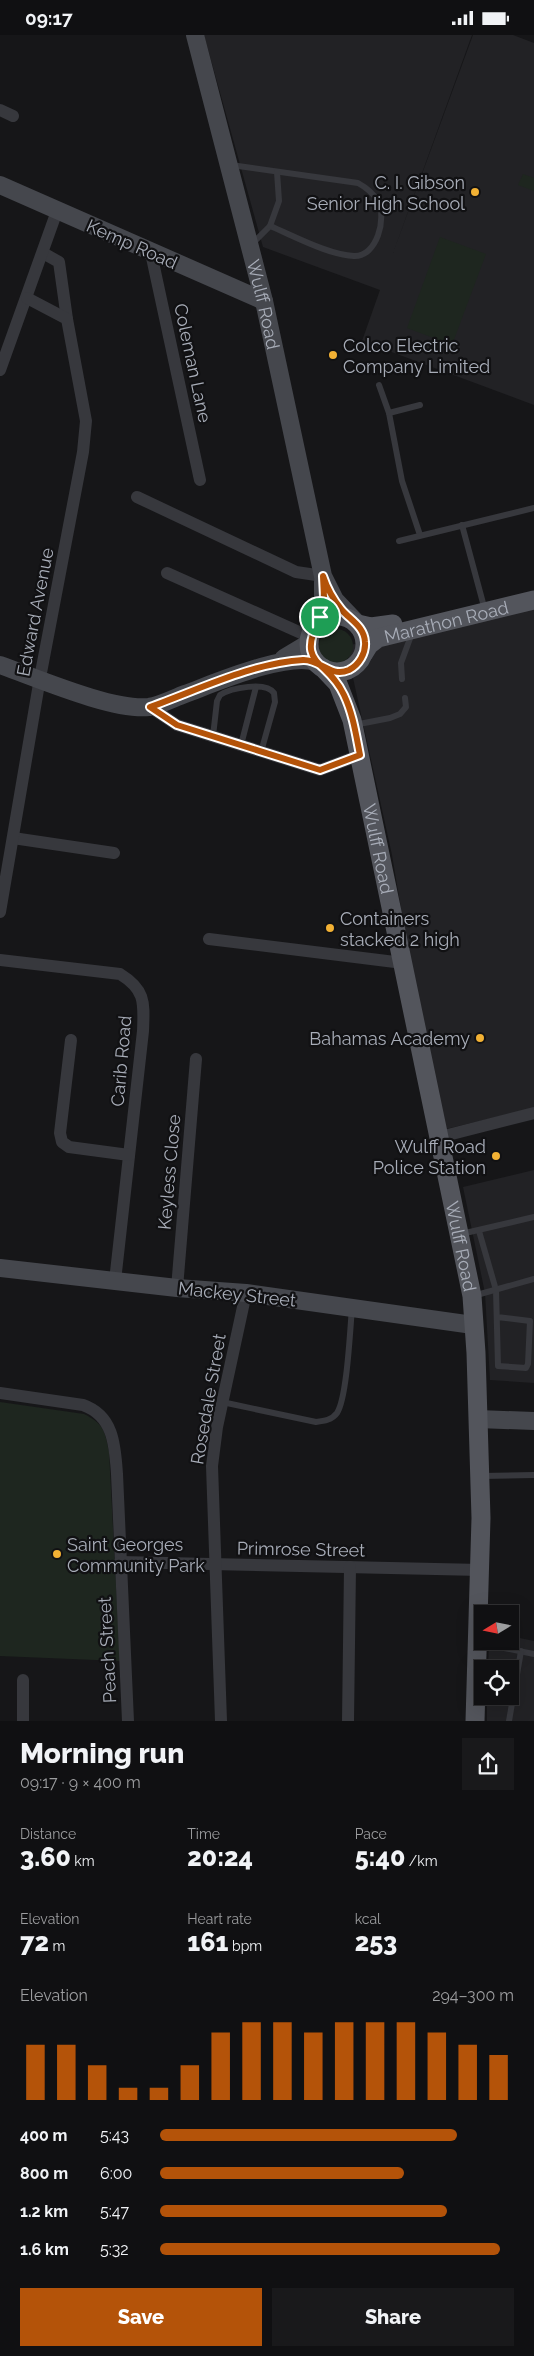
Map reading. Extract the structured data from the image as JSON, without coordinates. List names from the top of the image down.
{
  "streets": {
    "main road": [
      "Kemp Road",
      "Wulff Road",
      "Marathon Road",
      "Mackey Street"
    ],
    "street": [
      "Coleman Lane",
      "Edward Avenue",
      "Carib Road",
      "Keyless Close",
      "Rosedale Street",
      "Primrose Street",
      "Peach Street"
    ]
  },
  "crossings": [
    ["Kemp Road", "Wulff Road"],
    ["Kemp Road", "Coleman Lane"],
    ["Wulff Road", "Marathon Road"],
    ["Wulff Road", "Mackey Street"],
    ["Wulff Road", "Primrose Street"],
    ["Carib Road", "Mackey Street"],
    ["Keyless Close", "Mackey Street"],
    ["Mackey Street", "Rosedale Street"],
    ["Rosedale Street", "Primrose Street"],
    ["Primrose Street", "Peach Street"]
  ],
  "places": [
    "C. I. Gibson Senior High School",
    "Colco Electric Company Limited",
    "Containers stacked 2 high",
    "Bahamas Academy",
    "Wulff Road Police Station",
    "Saint Georges Community Park"
  ],
  "north": "left",
  "page": {
    "status": "09:17",
    "heading": ["Morning run", "09:17 · 9 × 400 m"],
    "stats": [
      ["Distance", "3.60 km"],
      ["Time", "20:24"],
      ["Pace", "5:40 /km"],
      ["Elevation", "72 m"],
      ["Heart rate", "161 bpm"],
      ["kcal", "253"]
    ],
    "chart": ["Elevation", "294–300 m"],
    "list": [
      {
        "name": "400 m",
        "note": "5:43"
      },
      {
        "name": "800 m",
        "note": "6:00"
      },
      {
        "name": "1.2 km",
        "note": "5:47"
      },
      {
        "name": "1.6 km",
        "note": "5:32"
      }
    ],
    "buttons": ["Save", "Share"]
  }
}
